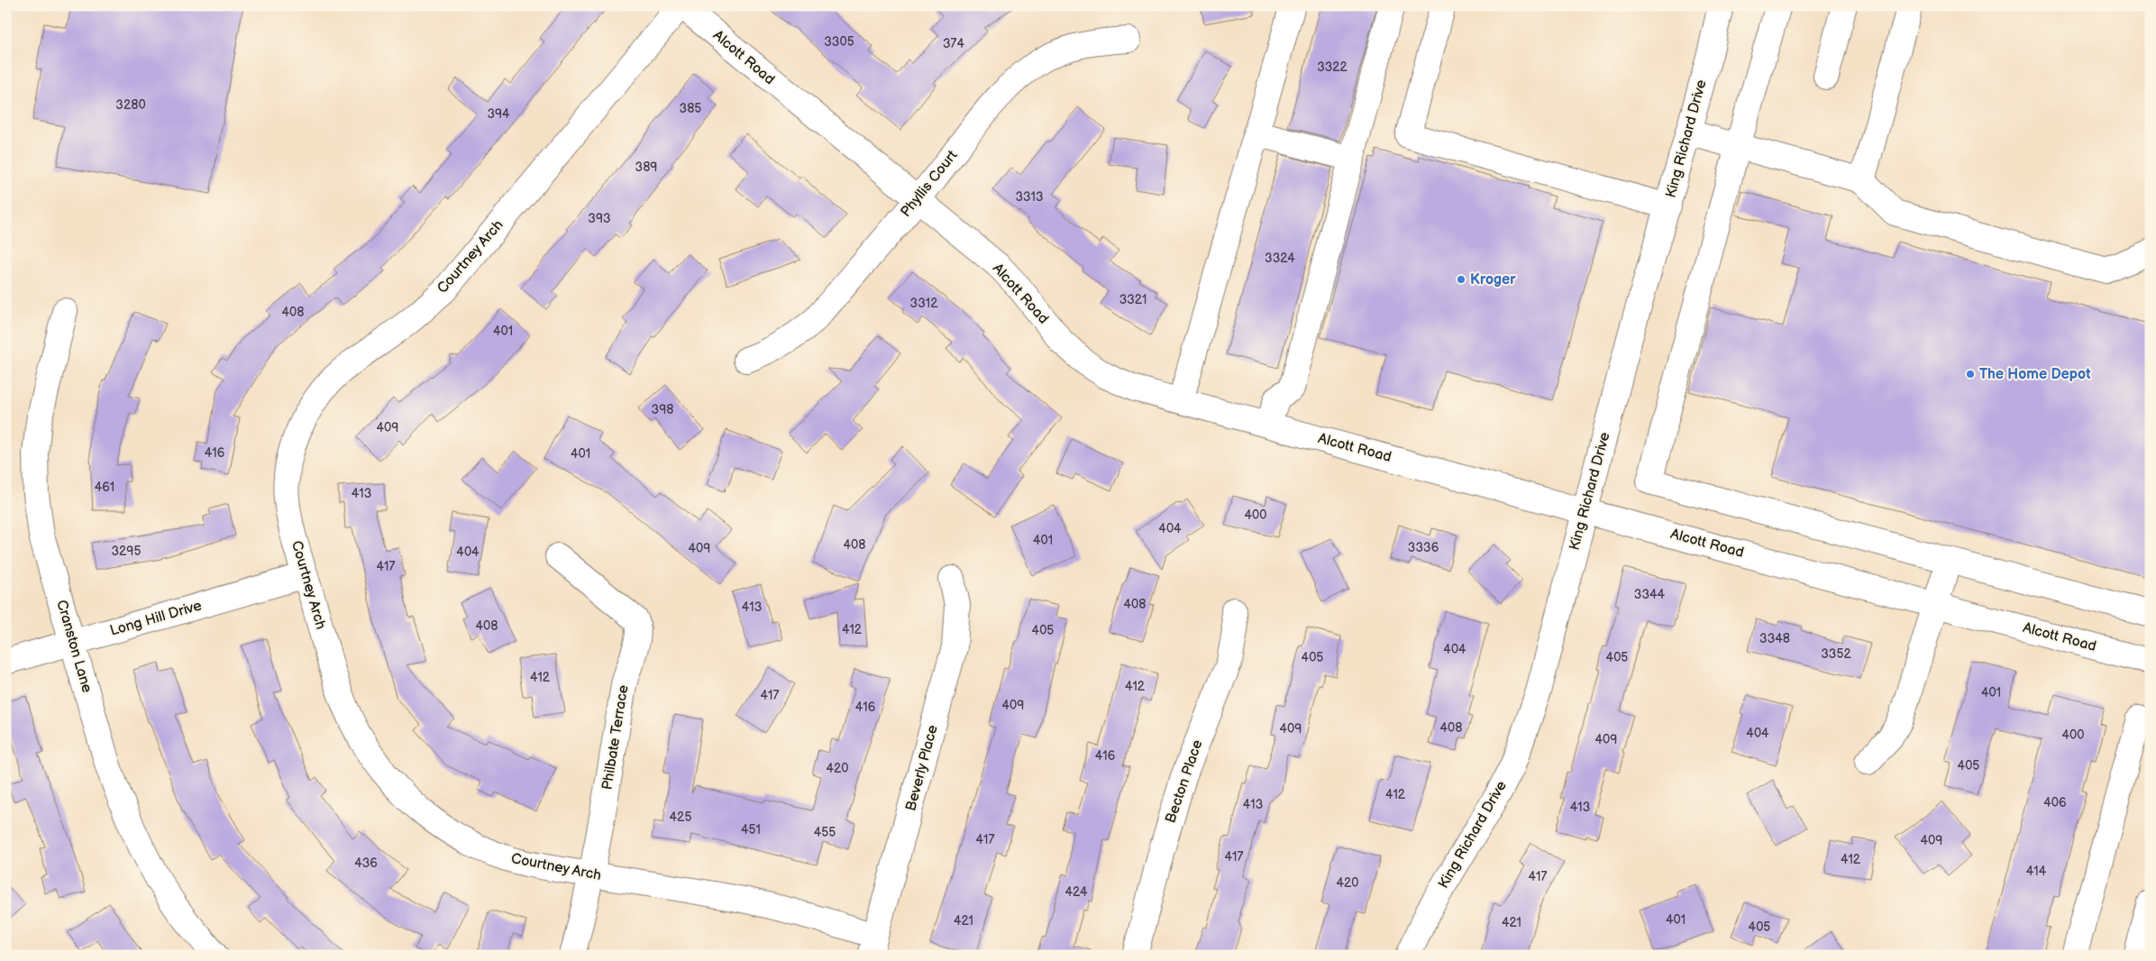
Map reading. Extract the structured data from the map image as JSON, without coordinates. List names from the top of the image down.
{
  "streets": {
    "street": [
      "Alcott Road",
      "King Richard Drive",
      "Phyllis Court",
      "Courtney Arch",
      "Long Hill Drive",
      "Cranston Lane",
      "Philbate Terrace",
      "Beverly Place",
      "Becton Place"
    ]
  },
  "crossings": [
    ["Alcott Road", "King Richard Drive"],
    ["Alcott Road", "Phyllis Court"],
    ["Alcott Road", "Courtney Arch"],
    ["Courtney Arch", "Long Hill Drive"],
    ["Courtney Arch", "Philbate Terrace"],
    ["Courtney Arch", "Beverly Place"],
    ["Long Hill Drive", "Cranston Lane"]
  ],
  "places": ["Kroger", "The Home Depot"],
  "house_numbers": [
    "3305",
    "374",
    "3322",
    "3280",
    "385",
    "394",
    "389",
    "3313",
    "393",
    "3324",
    "3321",
    "3312",
    "408",
    "401",
    "398",
    "409",
    "416",
    "401",
    "461",
    "413",
    "400",
    "404",
    "401",
    "408",
    "3336",
    "409",
    "3295",
    "404",
    "417",
    "3344",
    "408",
    "413",
    "408",
    "412",
    "405",
    "3348",
    "404",
    "3352",
    "405",
    "405",
    "412",
    "412",
    "401",
    "417",
    "409",
    "416",
    "408",
    "409",
    "404",
    "400",
    "409",
    "416",
    "405",
    "420",
    "412",
    "406",
    "413",
    "413",
    "425",
    "451",
    "455",
    "417",
    "409",
    "417",
    "412",
    "436",
    "414",
    "417",
    "420",
    "424",
    "401",
    "421",
    "421",
    "405"
  ]
}
